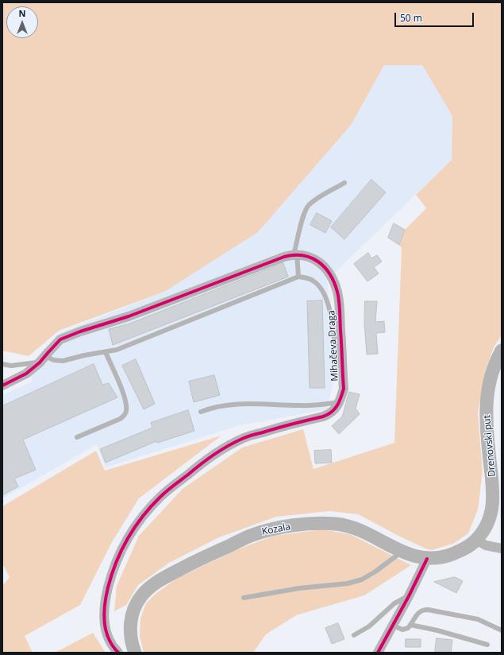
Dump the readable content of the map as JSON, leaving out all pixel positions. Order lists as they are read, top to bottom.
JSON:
{
  "streets": {
    "main road": ["Drenovski put", "Kozala"],
    "street": ["Mihačeva Draga"]
  },
  "crossings": [
    ["Drenovski put", "Kozala"]
  ],
  "scale_bar": "50 m",
  "north": "top"
}
